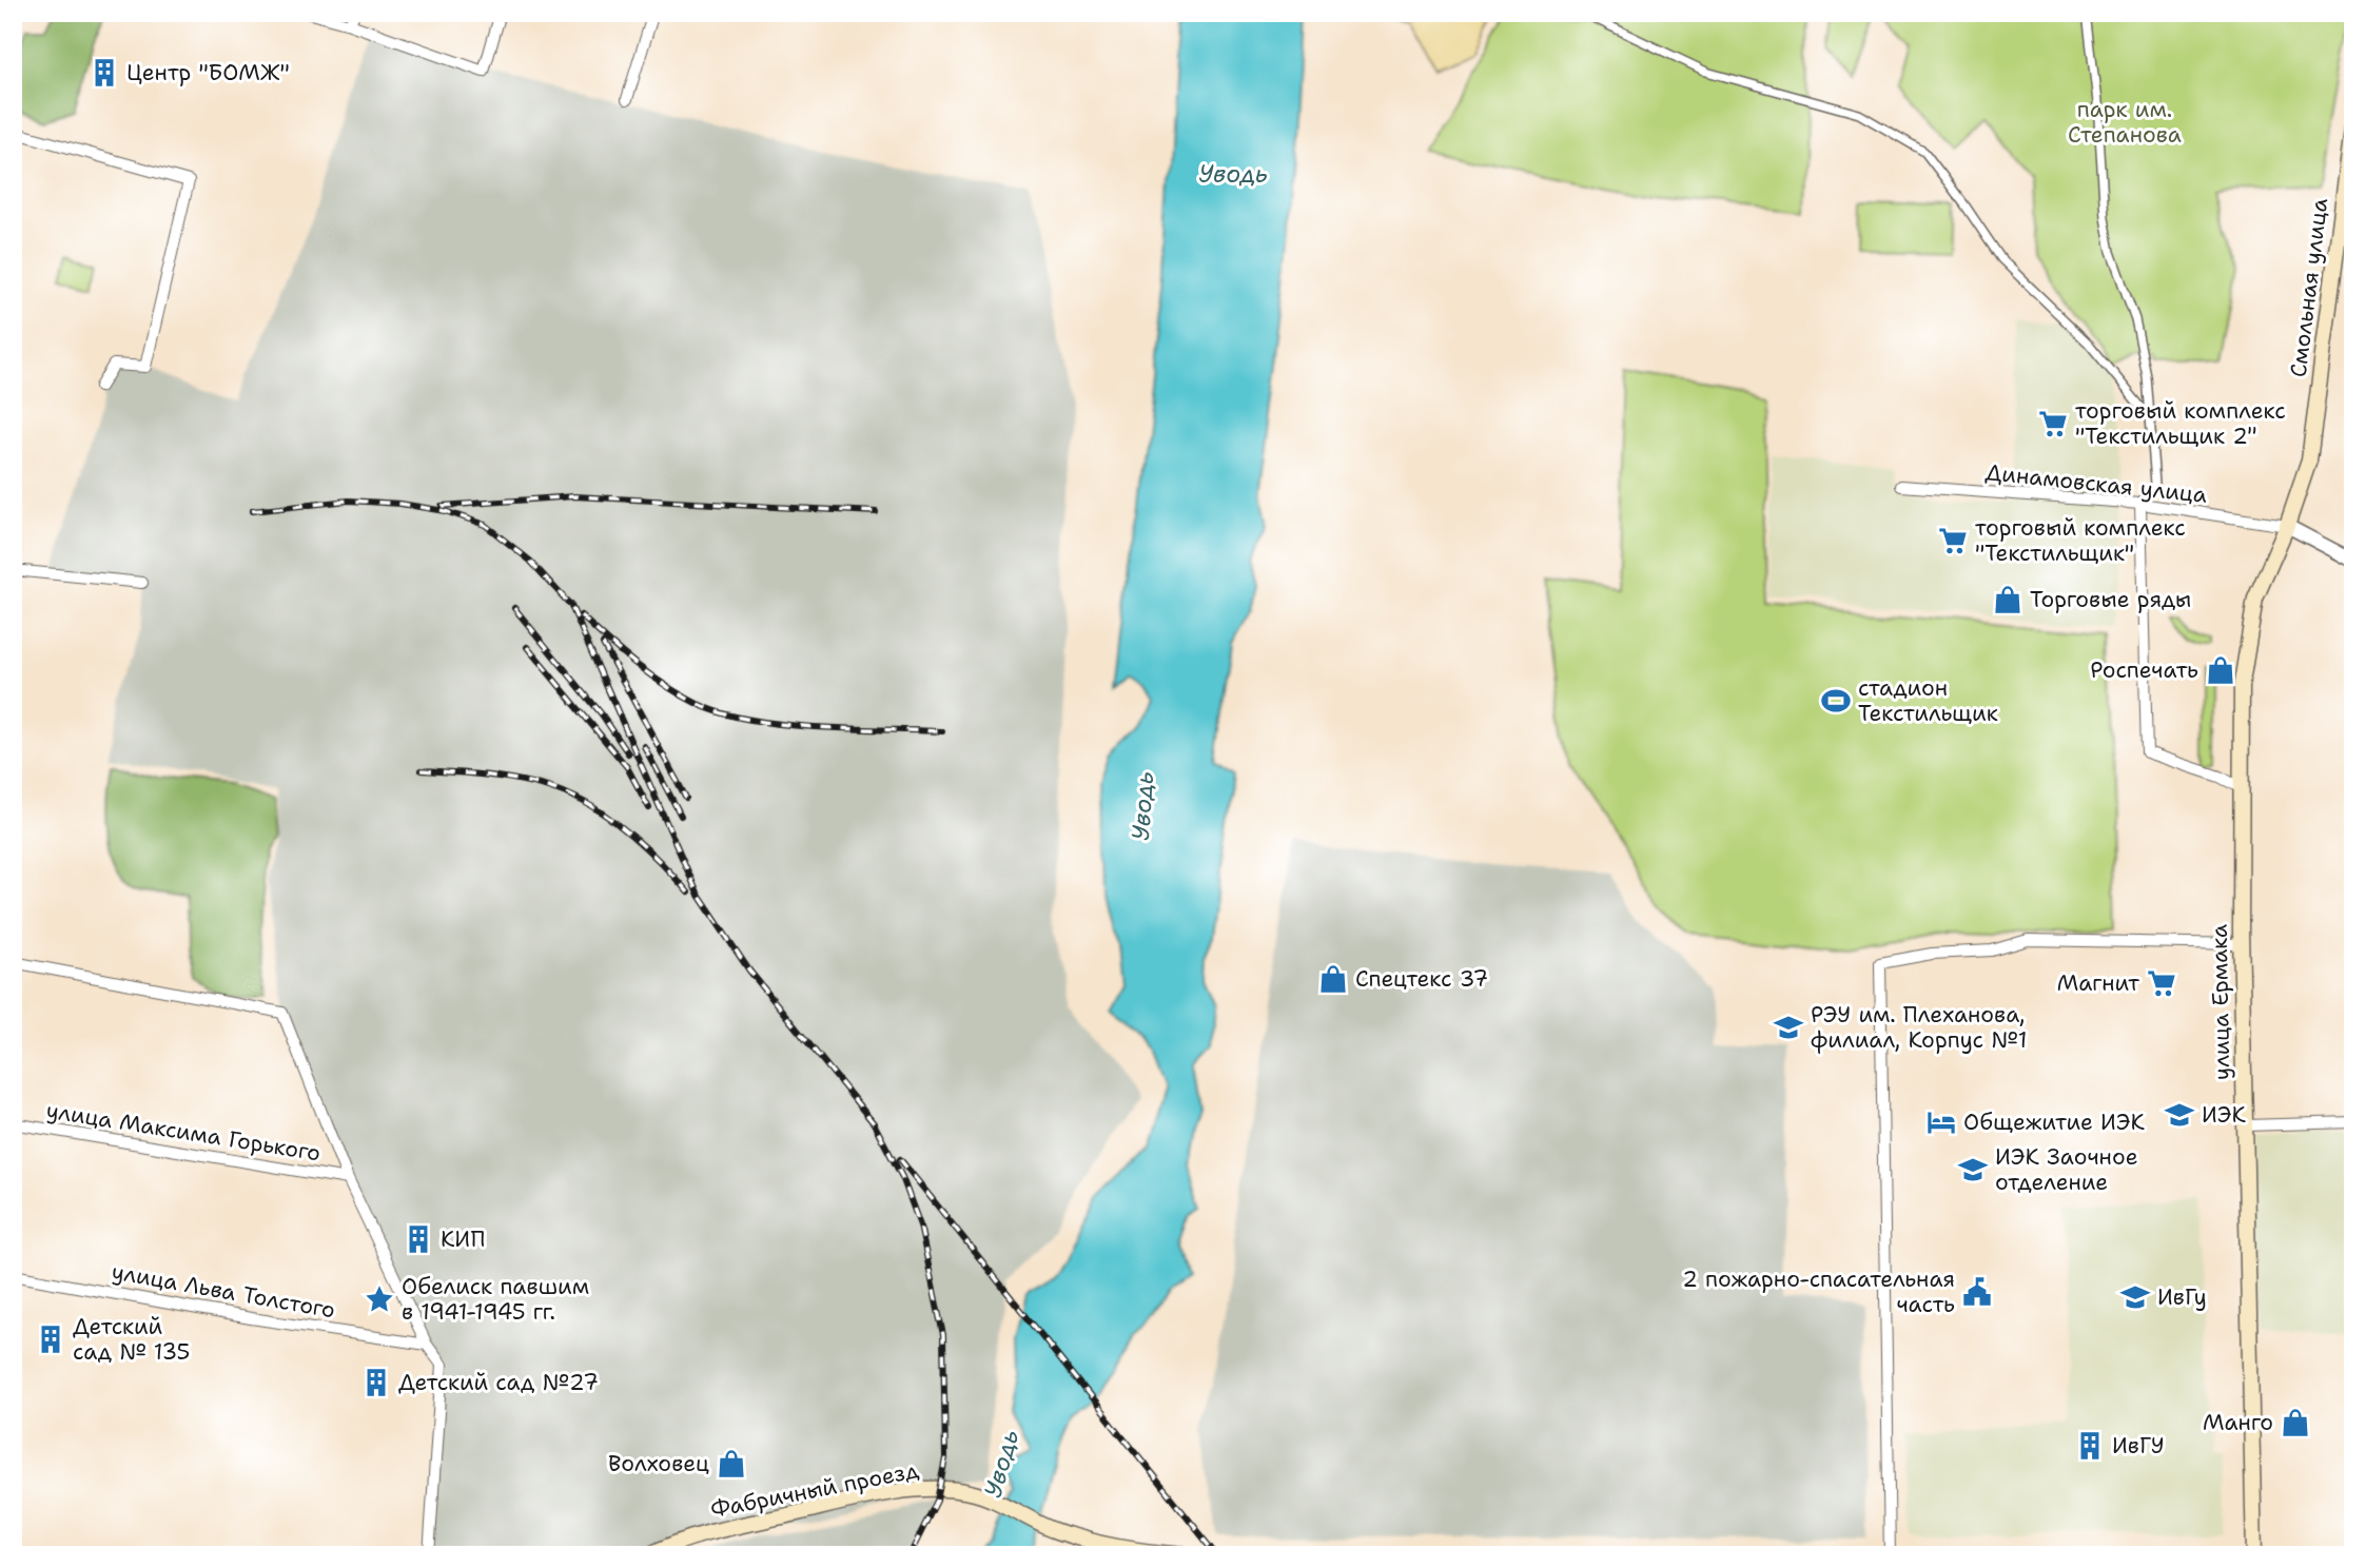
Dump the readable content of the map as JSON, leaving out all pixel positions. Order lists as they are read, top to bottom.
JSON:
{
  "streets": {
    "main road": ["Смольная улица", "улица Ермака", "Фабричный проезд"],
    "street": ["Динамовская улица", "улица Максима Горького", "улица Льва Толстого"]
  },
  "crossings": [
    ["Смольная улица", "улица Ермака"],
    ["Динамовская улица", "улица Ермака"]
  ],
  "water": ["Уводь"],
  "parks": ["парк им. Степанова"],
  "places": {
    "building": [
      "Центр \"БОМЖ\"",
      "КИП",
      "Детский сад № 135",
      "Детский сад №27",
      "ИвГУ"
    ],
    "supermarket": ["торговый комплекс \"Текстильщик 2\"", "торговый комплекс \"Текстильщик\"", "Магнит"],
    "shop": [
      "Торговые ряды",
      "Роспечать",
      "Спецтекс 37",
      "Манго",
      "Волховец"
    ],
    "sports": ["стадион Текстильщик"],
    "school or university": [
      "РЭУ им. Плеханова, филиал, Корпус №1",
      "ИЭК",
      "ИЭК Заочное отделение",
      "ИвГу"
    ],
    "hotel": ["Общежитие ИЭК"],
    "public building": ["2 пожарно-спасательная часть"],
    "place": ["Обелиск павшим в 1941-1945 гг."]
  }
}
